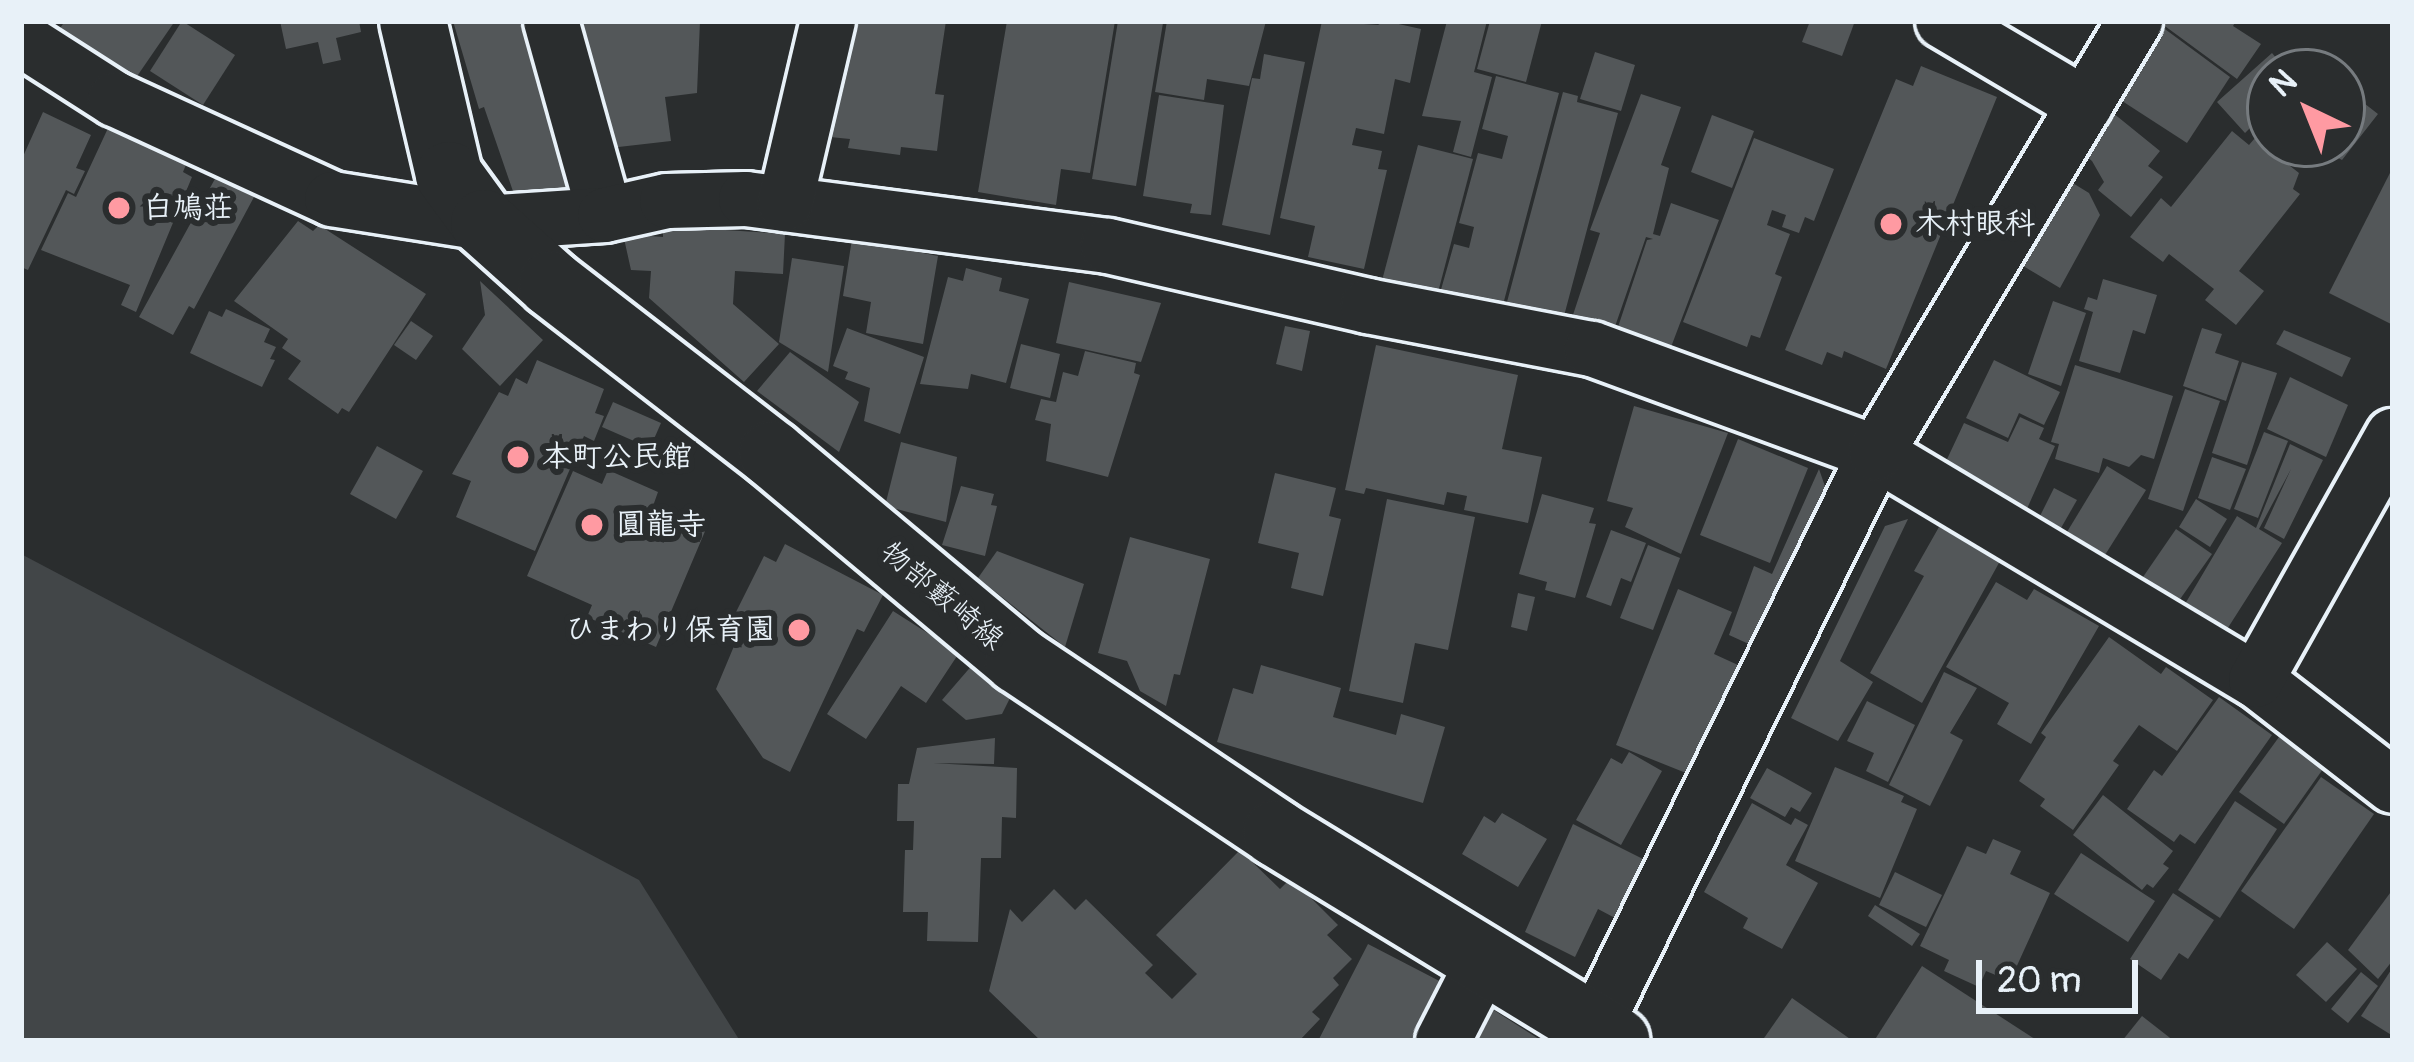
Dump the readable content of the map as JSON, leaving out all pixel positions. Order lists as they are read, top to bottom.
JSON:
{
  "streets": {
    "main road": ["物部藪崎線"]
  },
  "places": [
    "白鳩荘",
    "木村眼科",
    "本町公民館",
    "圓龍寺",
    "ひまわり保育園"
  ],
  "scale_bar": "20 m",
  "north": "top left"
}
